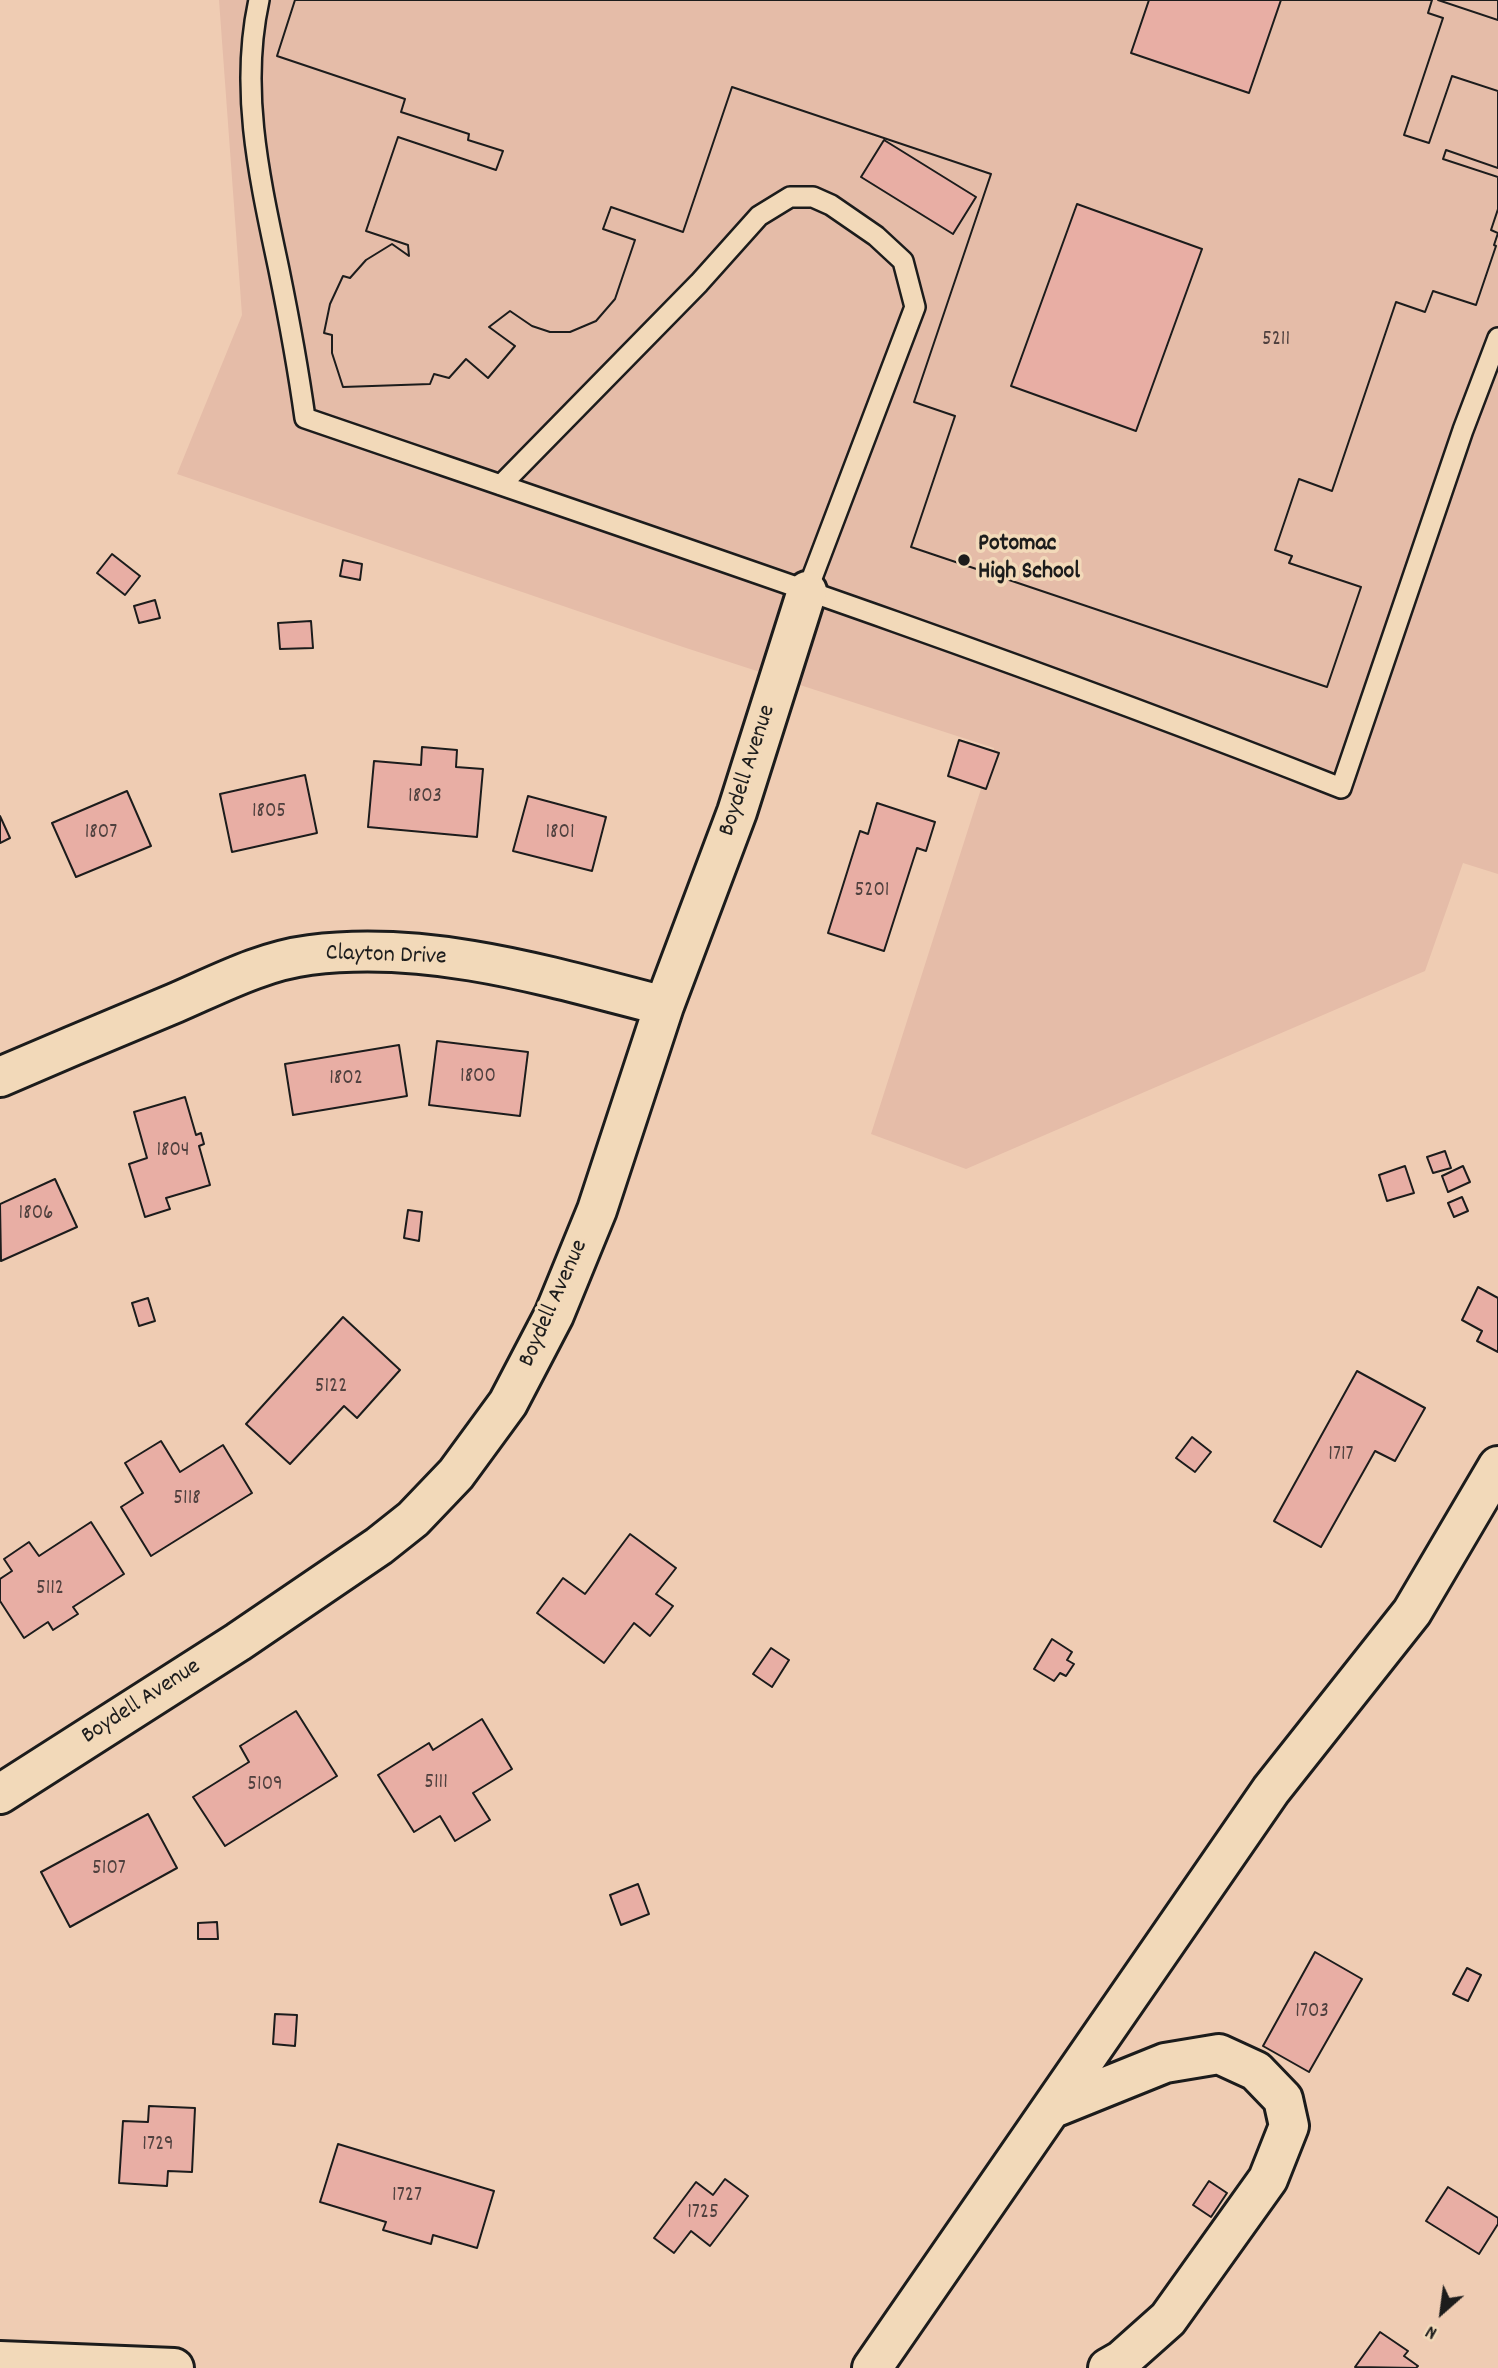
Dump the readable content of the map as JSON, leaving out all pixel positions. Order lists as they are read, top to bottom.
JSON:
{
  "streets": {
    "street": ["Boydell Avenue", "Clayton Drive"]
  },
  "crossings": [
    ["Boydell Avenue", "Clayton Drive"]
  ],
  "places": ["Potomac High School"],
  "house_numbers": [
    "5211",
    "1803",
    "1805",
    "1807",
    "1801",
    "5201",
    "1800",
    "1802",
    "1804",
    "1806",
    "5122",
    "1717",
    "5118",
    "5112",
    "5111",
    "5109",
    "5107",
    "1703",
    "1729",
    "1727",
    "1725"
  ],
  "north": "bottom left"
}
